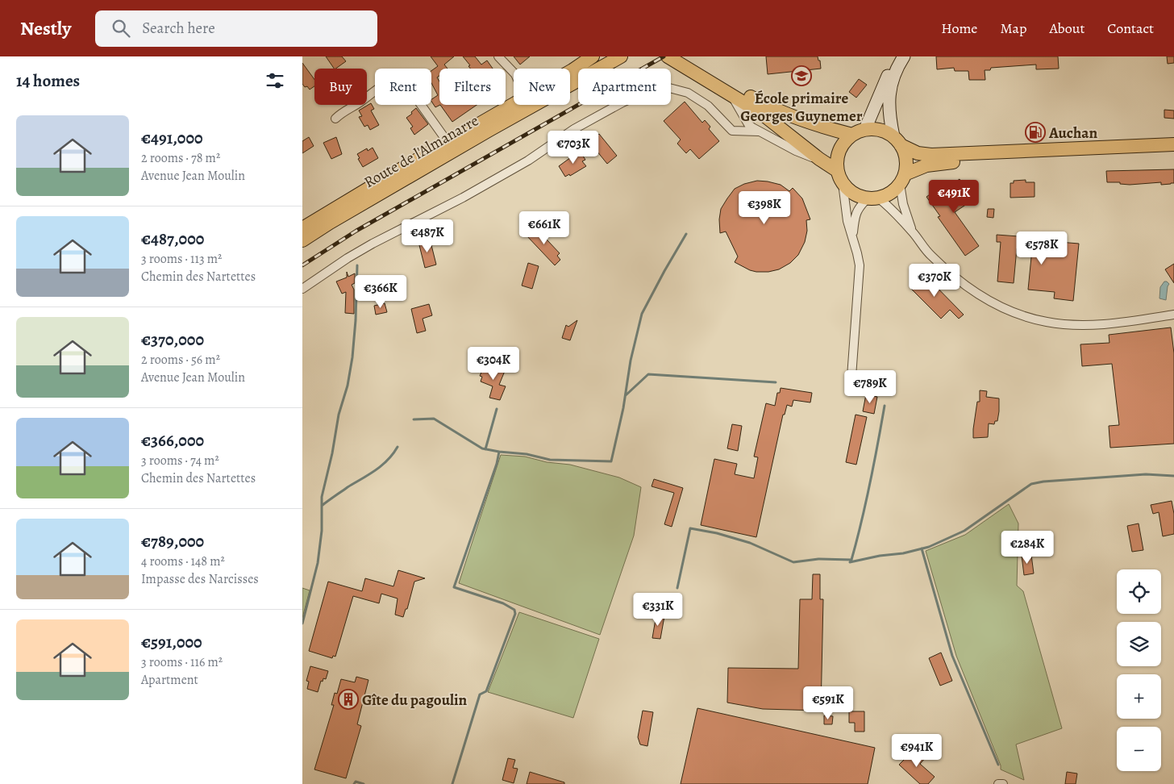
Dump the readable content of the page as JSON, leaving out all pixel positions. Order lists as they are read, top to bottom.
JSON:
{
  "streets": {
    "main road": ["Route de l'Almanarre"]
  },
  "places": {
    "school or university": ["École primaire Georges Guynemer"],
    "fuel station": ["Auchan"],
    "building": ["Gîte du pagoulin"]
  },
  "page": {
    "header": "Nestly",
    "search": "Search here",
    "nav": [
      "Home",
      "Map",
      "About",
      "Contact"
    ],
    "heading": "14 homes",
    "chip": [
      "Buy",
      "Rent",
      "Filters",
      "New",
      "Apartment"
    ],
    "list": [
      {
        "name": "€491,000",
        "note": "2 rooms · 78 m² · Avenue Jean Moulin"
      },
      {
        "name": "€487,000",
        "note": "3 rooms · 113 m² · Chemin des Nartettes"
      },
      {
        "name": "€370,000",
        "note": "2 rooms · 56 m² · Avenue Jean Moulin"
      },
      {
        "name": "€366,000",
        "note": "3 rooms · 74 m² · Chemin des Nartettes"
      },
      {
        "name": "€789,000",
        "note": "4 rooms · 148 m² · Impasse des Narcisses"
      },
      {
        "name": "€591,000",
        "note": "3 rooms · 116 m² · Apartment"
      }
    ],
    "price": [
      "€703K",
      "€491K",
      "€398K",
      "€661K",
      "€487K",
      "€578K",
      "€370K",
      "€366K",
      "€304K",
      "€789K",
      "€284K",
      "€331K",
      "€591K",
      "€941K"
    ],
    "map_buttons": ["+", "−"]
  }
}
